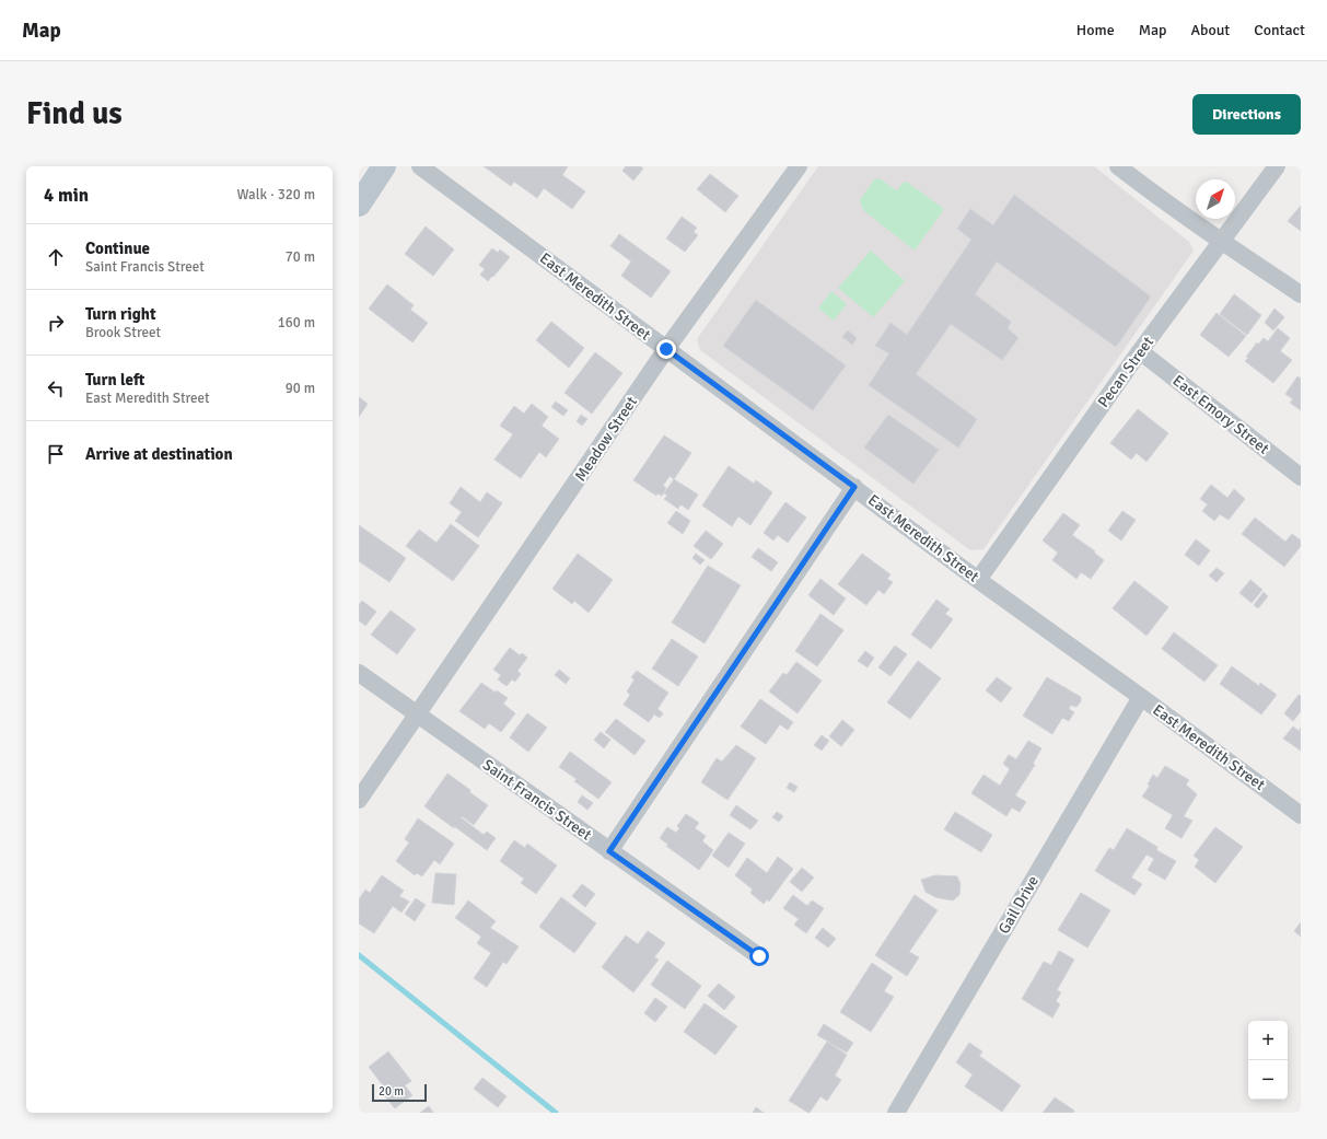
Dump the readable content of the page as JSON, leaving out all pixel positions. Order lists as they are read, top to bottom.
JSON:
{
  "streets": {
    "street": [
      "East Meredith Street",
      "Pecan Street",
      "East Emory Street",
      "Meadow Street",
      "Saint Francis Street",
      "Gail Drive"
    ]
  },
  "crossings": [
    ["East Meredith Street", "Pecan Street"],
    ["East Meredith Street", "Meadow Street"],
    ["East Meredith Street", "Gail Drive"],
    ["Pecan Street", "East Emory Street"],
    ["Meadow Street", "Saint Francis Street"]
  ],
  "scale_bar": "20 m",
  "north": "top right",
  "page": {
    "header": "Map",
    "nav": [
      "Home",
      "Map",
      "About",
      "Contact"
    ],
    "buttons": "Directions",
    "title": "Find us",
    "heading": ["4 min", "Walk · 320 m"],
    "list": [
      ["Continue", "Saint Francis Street", "70 m"],
      ["Turn right", "Brook Street", "160 m"],
      ["Turn left", "East Meredith Street", "90 m"],
      "Arrive at destination"
    ],
    "map_buttons": ["+", "−"],
    "scale": "20 m"
  }
}
